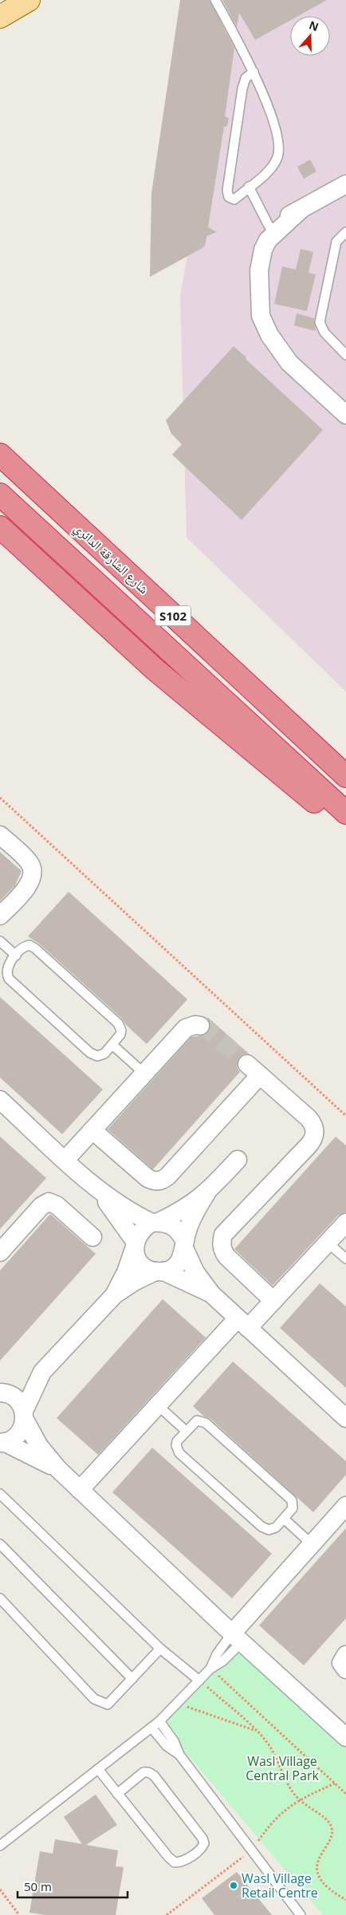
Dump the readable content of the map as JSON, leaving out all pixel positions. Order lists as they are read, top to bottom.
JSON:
{
  "streets": {
    "highway": ["شارع الشارقة الدائري", "S102"]
  },
  "parks": ["Wasl Village Central Park"],
  "places": ["Wasl Village Retail Centre"],
  "scale_bar": "50 m",
  "north": "top"
}
